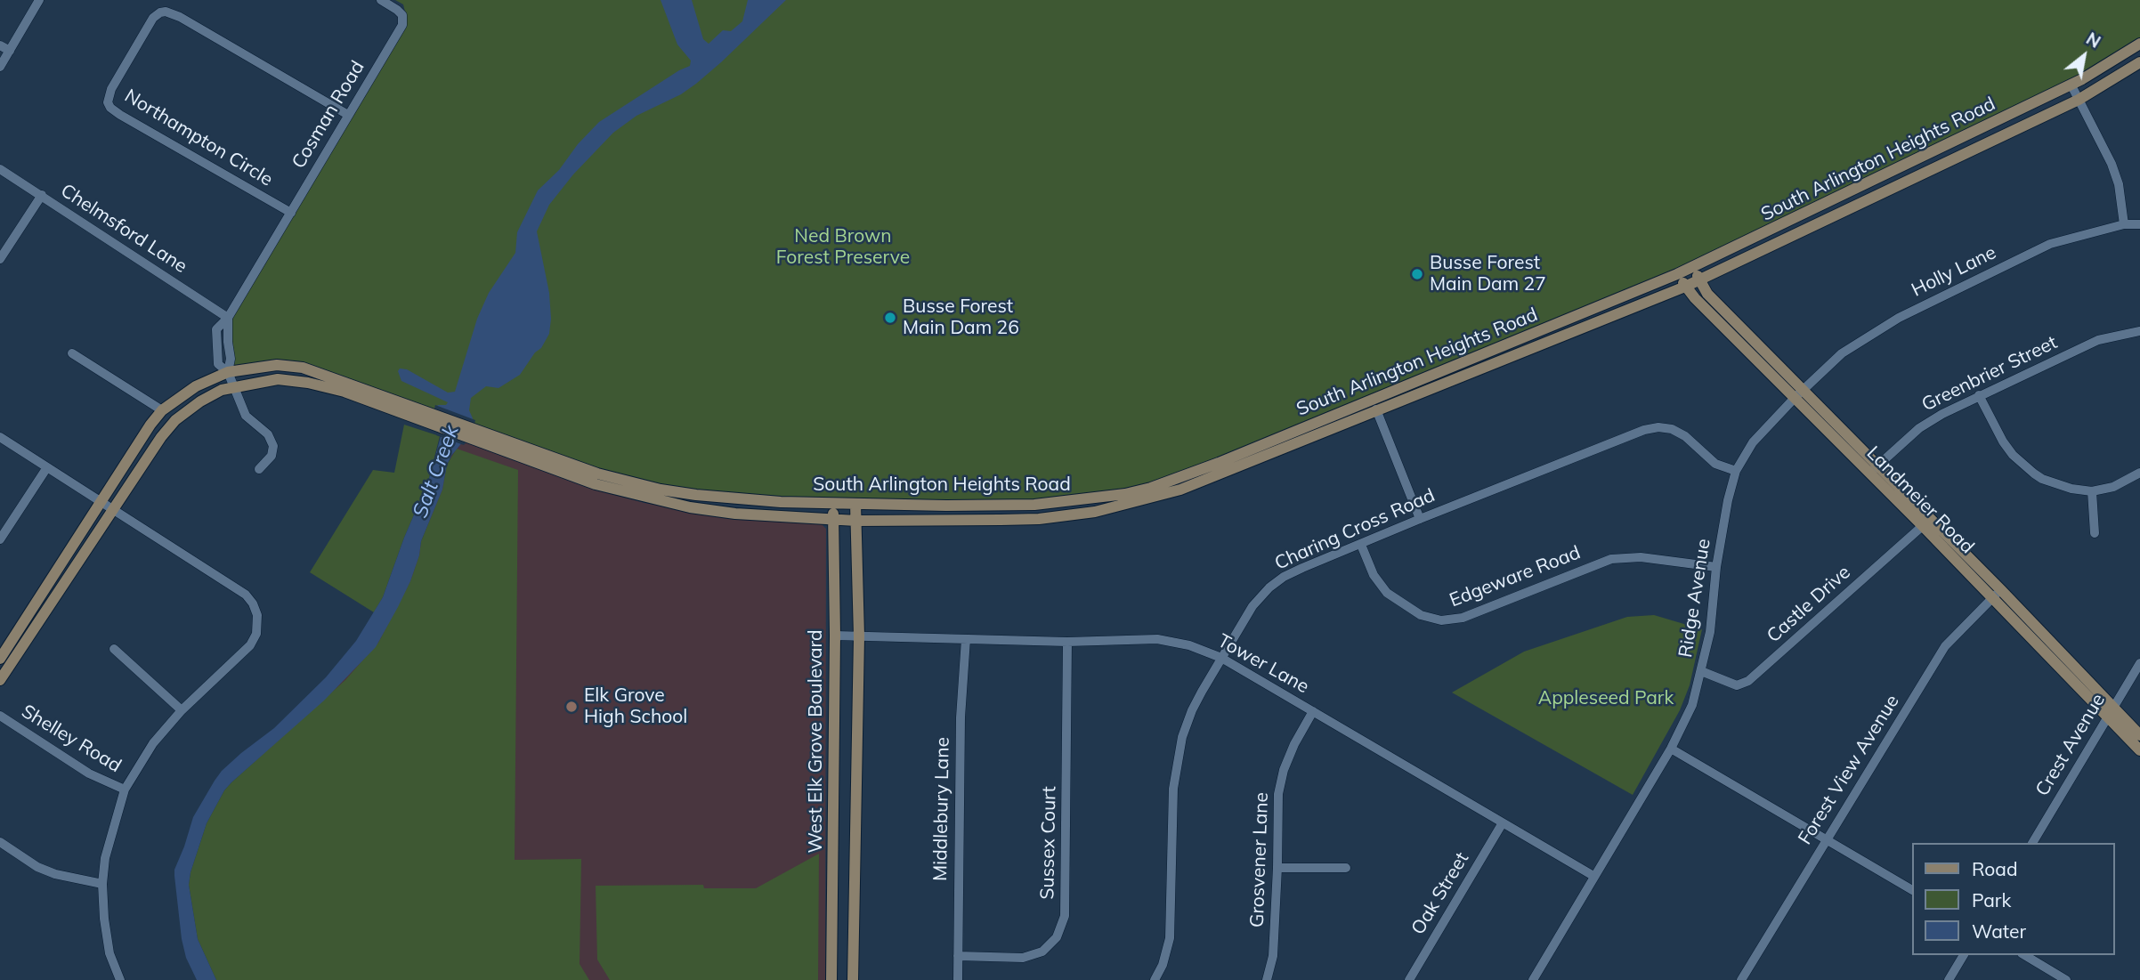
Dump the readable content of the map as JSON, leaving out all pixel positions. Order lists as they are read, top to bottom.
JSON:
{
  "streets": {
    "main road": ["South Arlington Heights Road", "Landmeier Road", "West Elk Grove Boulevard"],
    "street": [
      "Cosman Road",
      "Northampton Circle",
      "Chelmsford Lane",
      "Holly Lane",
      "Greenbrier Street",
      "Charing Cross Road",
      "Edgeware Road",
      "Ridge Avenue",
      "Castle Drive",
      "Tower Lane",
      "Shelley Road",
      "Crest Avenue",
      "Forest View Avenue",
      "Middlebury Lane",
      "Sussex Court",
      "Grosvener Lane",
      "Oak Street"
    ]
  },
  "crossings": [
    ["Cosman Road", "Northampton Circle"],
    ["Cosman Road", "South Arlington Heights Road"],
    ["Cosman Road", "Chelmsford Lane"],
    ["South Arlington Heights Road", "Landmeier Road"],
    ["South Arlington Heights Road", "West Elk Grove Boulevard"],
    ["Holly Lane", "Landmeier Road"],
    ["Holly Lane", "Ridge Avenue"],
    ["Greenbrier Street", "Landmeier Road"],
    ["Landmeier Road", "Ridge Avenue"],
    ["Landmeier Road", "Castle Drive"],
    ["Landmeier Road", "Crest Avenue"],
    ["Landmeier Road", "Forest View Avenue"],
    ["Charing Cross Road", "Edgeware Road"],
    ["Charing Cross Road", "Ridge Avenue"],
    ["Charing Cross Road", "Tower Lane"],
    ["Edgeware Road", "Ridge Avenue"],
    ["Ridge Avenue", "Castle Drive"],
    ["Ridge Avenue", "Tower Lane"],
    ["Tower Lane", "West Elk Grove Boulevard"],
    ["Tower Lane", "Middlebury Lane"],
    ["Tower Lane", "Sussex Court"],
    ["Tower Lane", "Grosvener Lane"],
    ["Tower Lane", "Oak Street"],
    ["Middlebury Lane", "Sussex Court"]
  ],
  "water": ["Salt Creek"],
  "parks": ["Ned Brown Forest Preserve", "Appleseed Park"],
  "places": ["Busse Forest Main Dam 27", "Busse Forest Main Dam 26", "Elk Grove High School"],
  "legend": ["Road", "Park", "Water"],
  "north": "top right"
}
